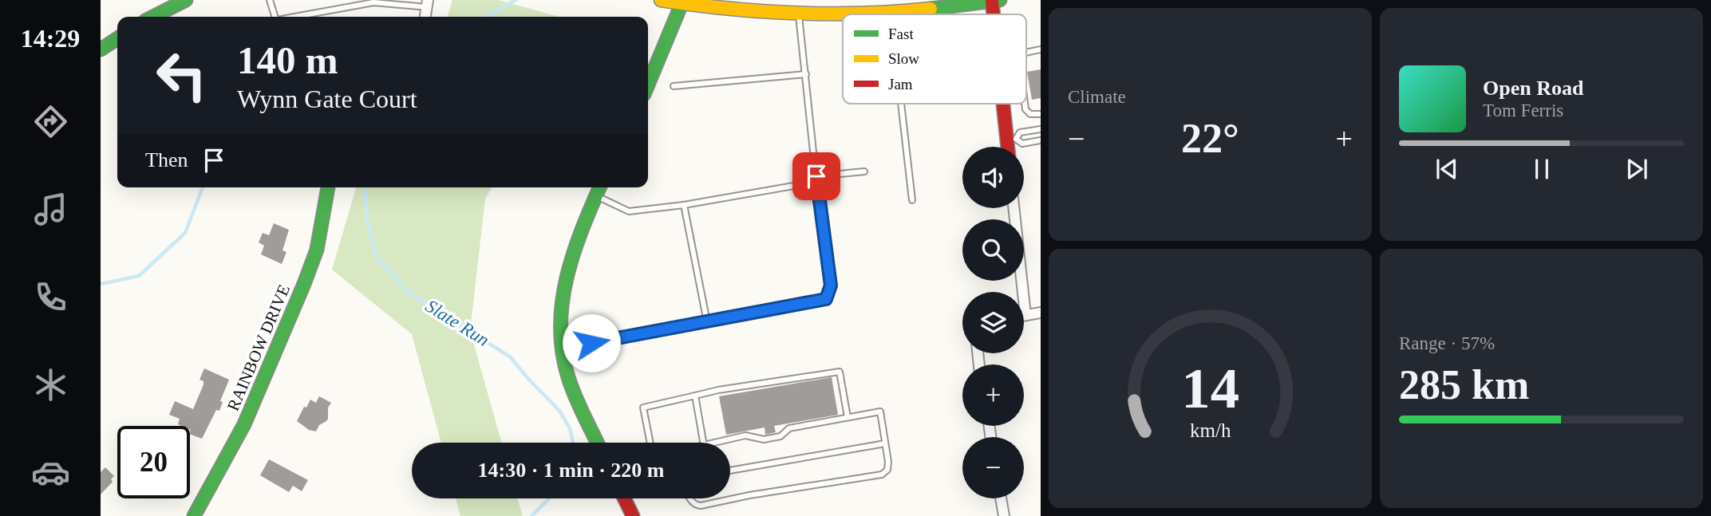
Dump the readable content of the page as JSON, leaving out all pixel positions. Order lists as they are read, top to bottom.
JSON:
{
  "streets": {
    "street": ["RAINBOW DRIVE"]
  },
  "water": ["Slate Run"],
  "legend": ["Fast", "Slow", "Jam"],
  "page": {
    "tabs": "14:29",
    "tile": [
      "Climate",
      ["Range · 57%", "285 km"]
    ],
    "turn": ["140 m", "Wynn Gate Court"],
    "song": ["Open Road", "Tom Ferris"],
    "heat": ["−", "22°", "+"],
    "then": "Then",
    "map_buttons": ["+", "−"],
    "limit": "20",
    "trip": "14:30 · 1 min · 220 m",
    "gauge": ["14", "km/h"]
  }
}
